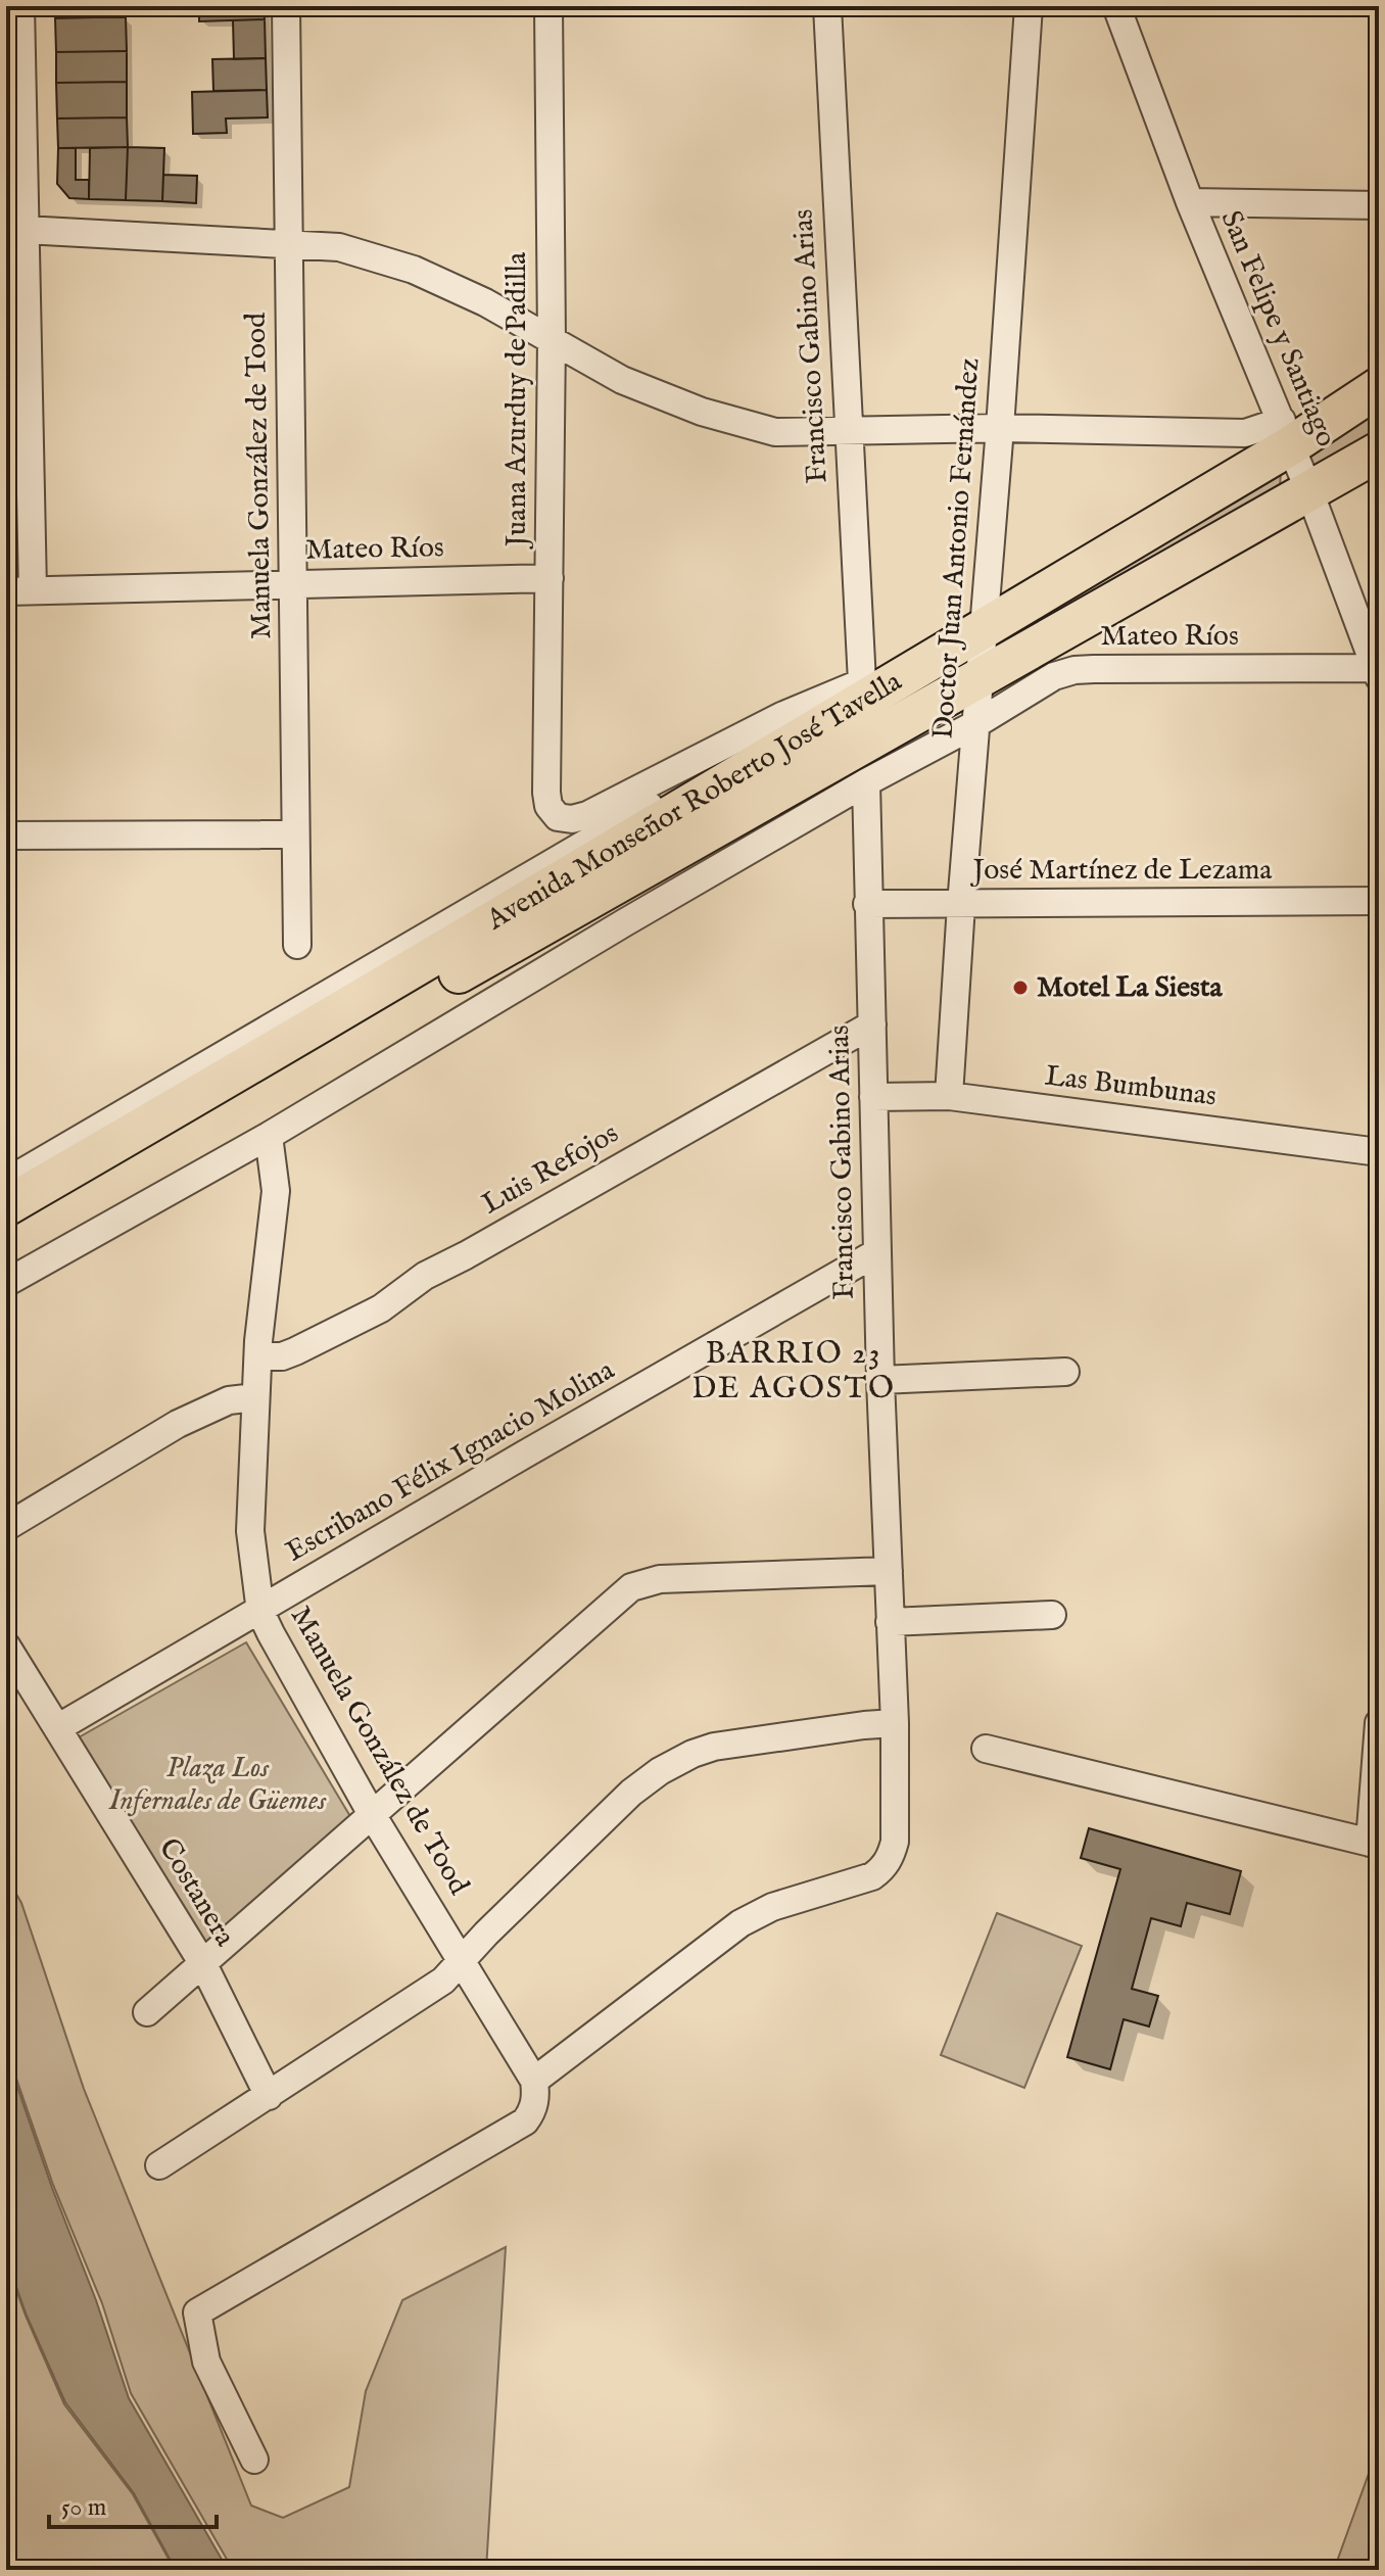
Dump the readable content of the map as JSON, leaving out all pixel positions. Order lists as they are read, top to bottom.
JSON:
{
  "streets": {
    "highway": ["Avenida Monseñor Roberto José Tavella"],
    "street": [
      "San Felipe y Santiago",
      "Francisco Gabino Arias",
      "Juana Azurduy de Padilla",
      "Manuela González de Tood",
      "Doctor Juan Antonio Fernández",
      "Mateo Ríos",
      "José Martínez de Lezama",
      "Las Bumbunas",
      "Luis Refojos",
      "Escribano Félix Ignacio Molina",
      "Costanera"
    ]
  },
  "crossings": [
    ["San Felipe y Santiago", "Mateo Ríos"],
    ["San Felipe y Santiago", "Avenida Monseñor Roberto José Tavella"],
    ["Francisco Gabino Arias", "Juana Azurduy de Padilla"],
    ["Francisco Gabino Arias", "Manuela González de Tood"],
    ["Francisco Gabino Arias", "Mateo Ríos"],
    ["Francisco Gabino Arias", "José Martínez de Lezama"],
    ["Francisco Gabino Arias", "Las Bumbunas"],
    ["Francisco Gabino Arias", "Luis Refojos"],
    ["Francisco Gabino Arias", "Escribano Félix Ignacio Molina"],
    ["Juana Azurduy de Padilla", "Mateo Ríos"],
    ["Manuela González de Tood", "Mateo Ríos"],
    ["Manuela González de Tood", "Luis Refojos"],
    ["Manuela González de Tood", "Escribano Félix Ignacio Molina"],
    ["Doctor Juan Antonio Fernández", "Mateo Ríos"],
    ["Doctor Juan Antonio Fernández", "Avenida Monseñor Roberto José Tavella"],
    ["Doctor Juan Antonio Fernández", "José Martínez de Lezama"],
    ["Doctor Juan Antonio Fernández", "Las Bumbunas"],
    ["Escribano Félix Ignacio Molina", "Costanera"]
  ],
  "districts": ["BARRIO 23 DE AGOSTO"],
  "parks": ["Plaza Los Infernales de Güemes"],
  "places": ["Motel La Siesta"],
  "scale_bar": "50 m"
}
